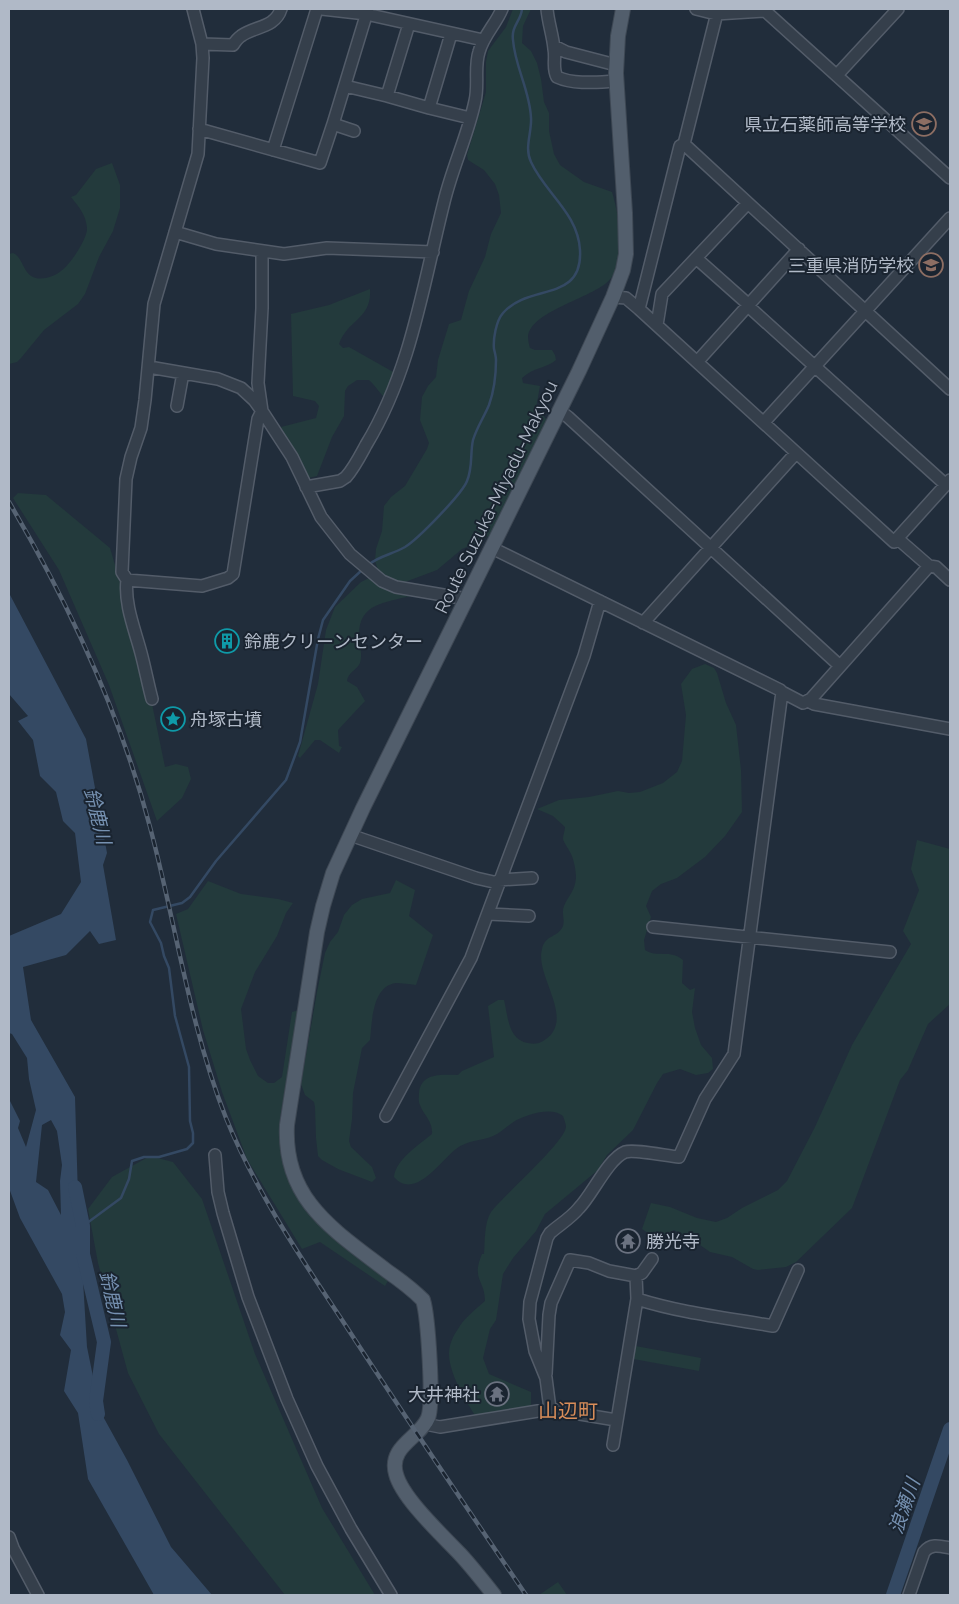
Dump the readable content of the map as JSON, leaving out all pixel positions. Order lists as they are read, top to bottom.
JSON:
{
  "streets": {
    "main road": ["Route Suzuka-Miyadu-Makyou"]
  },
  "districts": ["山辺町"],
  "water": ["鈴鹿川", "浪瀬川"],
  "places": {
    "school or university": ["県立石薬師高等学校", "三重県消防学校"],
    "building": ["鈴鹿クリーンセンター"],
    "place": ["舟塚古墳"],
    "temple": ["勝光寺", "大井神社"]
  }
}
